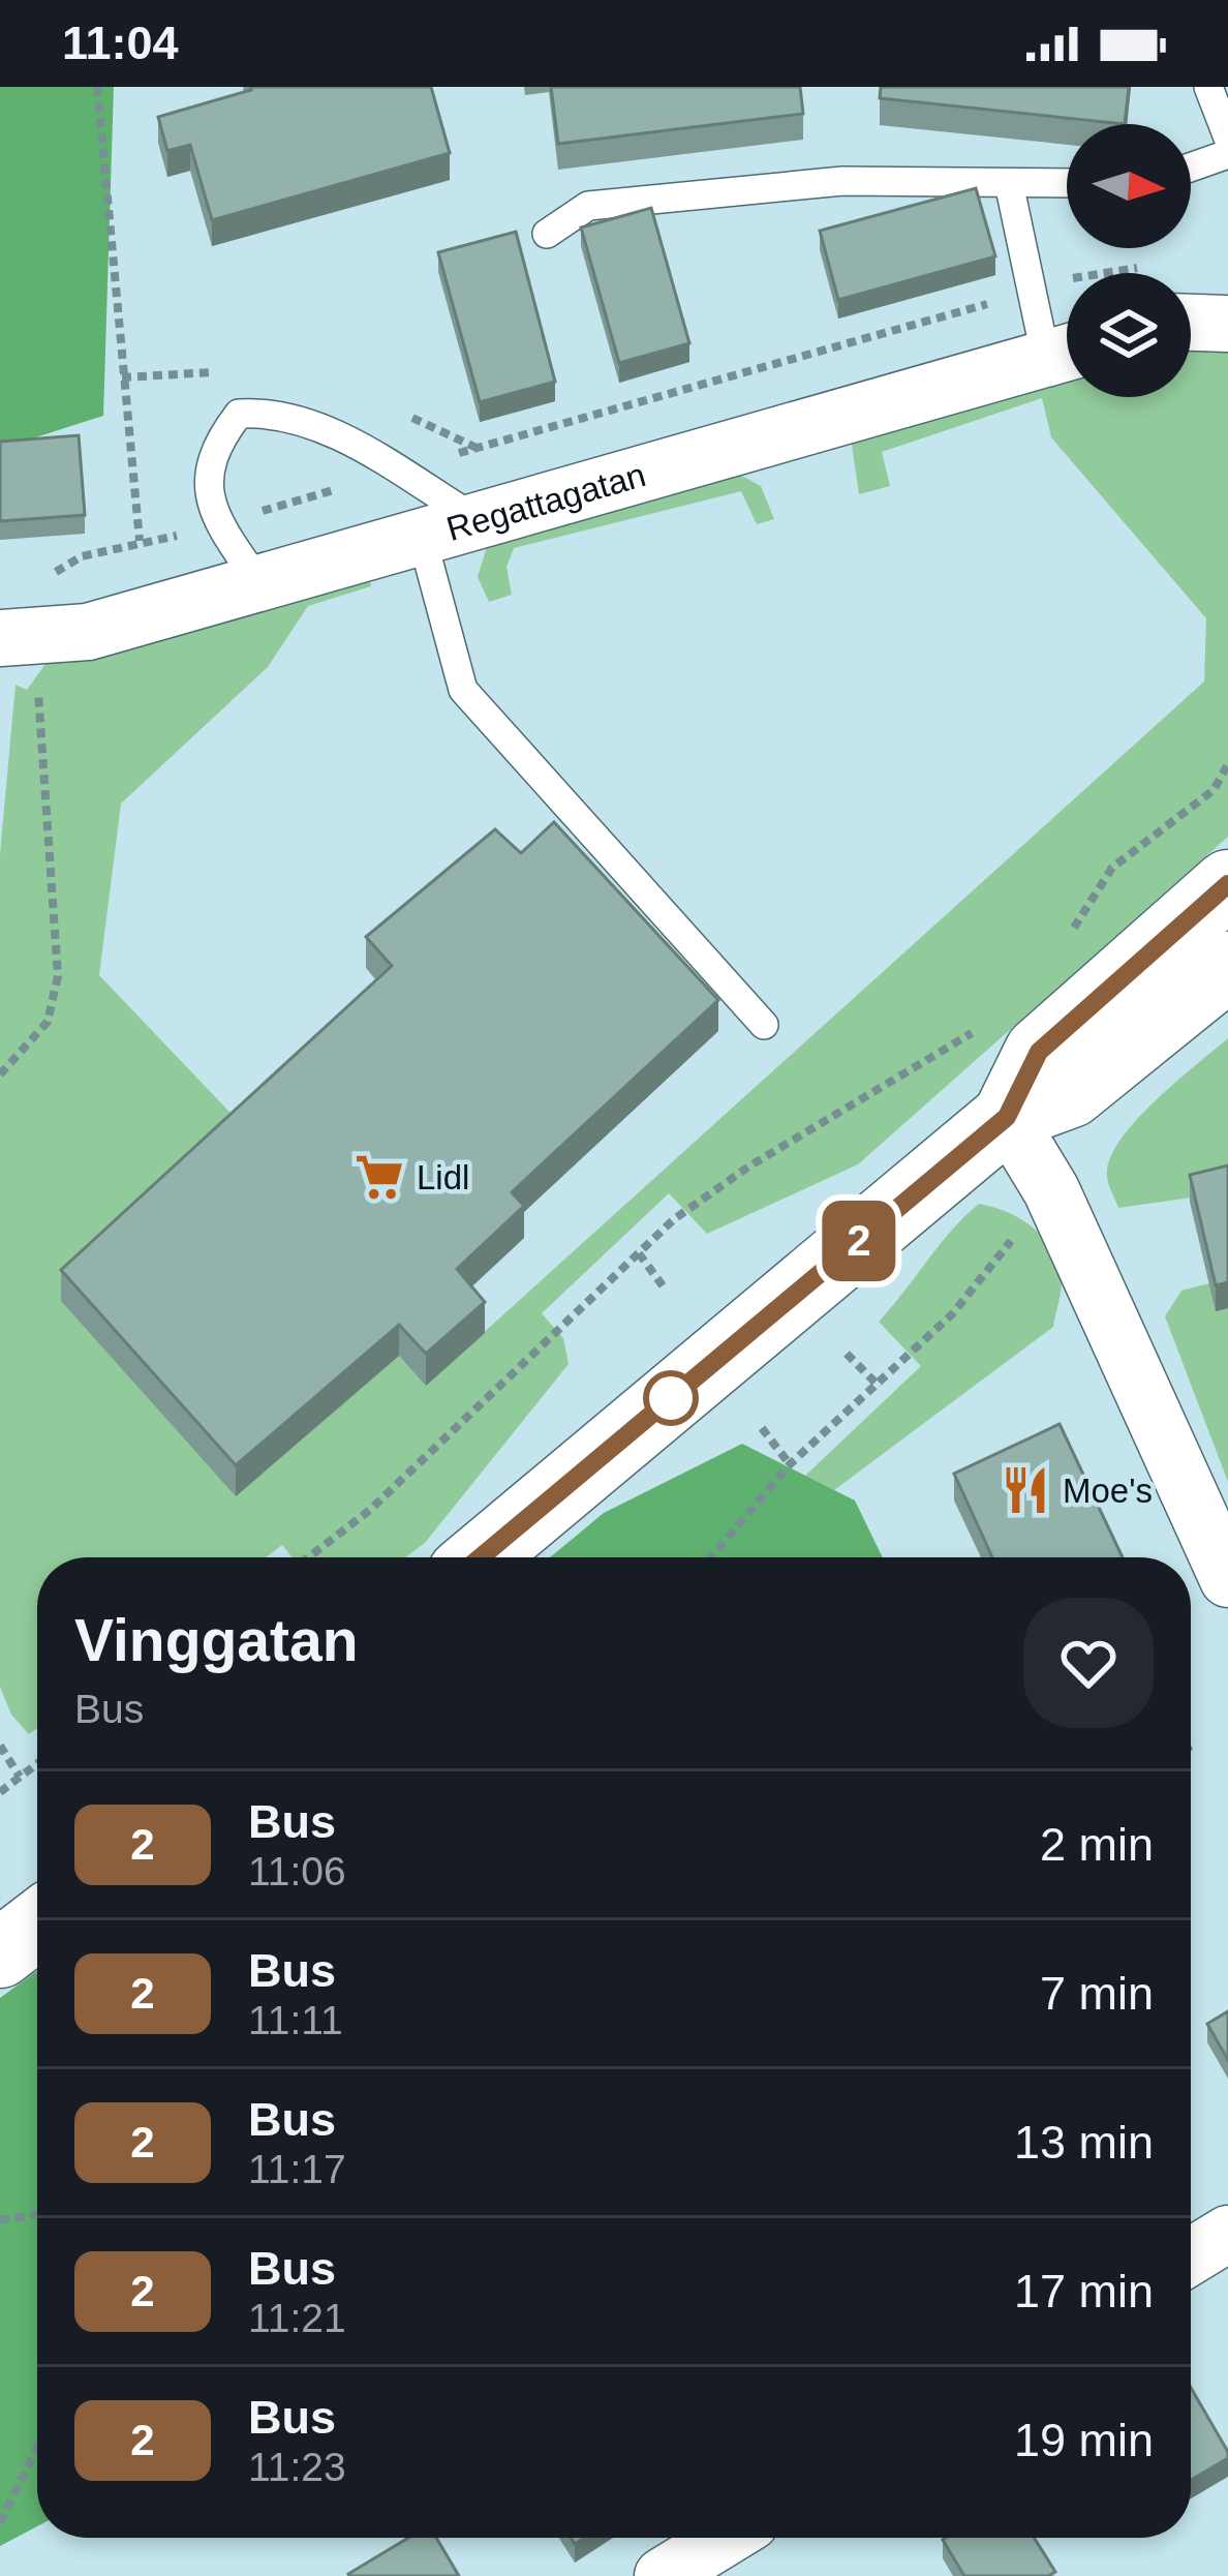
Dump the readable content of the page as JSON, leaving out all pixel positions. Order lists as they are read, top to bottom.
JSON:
{
  "streets": {
    "street": ["Regattagatan"]
  },
  "places": {
    "supermarket": ["Lidl"],
    "restaurant": ["Moe's"]
  },
  "lines": ["bus line 2"],
  "north": "right",
  "page": {
    "status": "11:04",
    "on_map": "2",
    "heading": ["Vinggatan", "Bus"],
    "list": [
      {
        "mark": "2",
        "name": "Bus",
        "note": "11:06",
        "value": "2 min"
      },
      {
        "mark": "2",
        "name": "Bus",
        "note": "11:11",
        "value": "7 min"
      },
      {
        "mark": "2",
        "name": "Bus",
        "note": "11:17",
        "value": "13 min"
      },
      {
        "mark": "2",
        "name": "Bus",
        "note": "11:21",
        "value": "17 min"
      },
      {
        "mark": "2",
        "name": "Bus",
        "note": "11:23",
        "value": "19 min"
      }
    ]
  }
}
